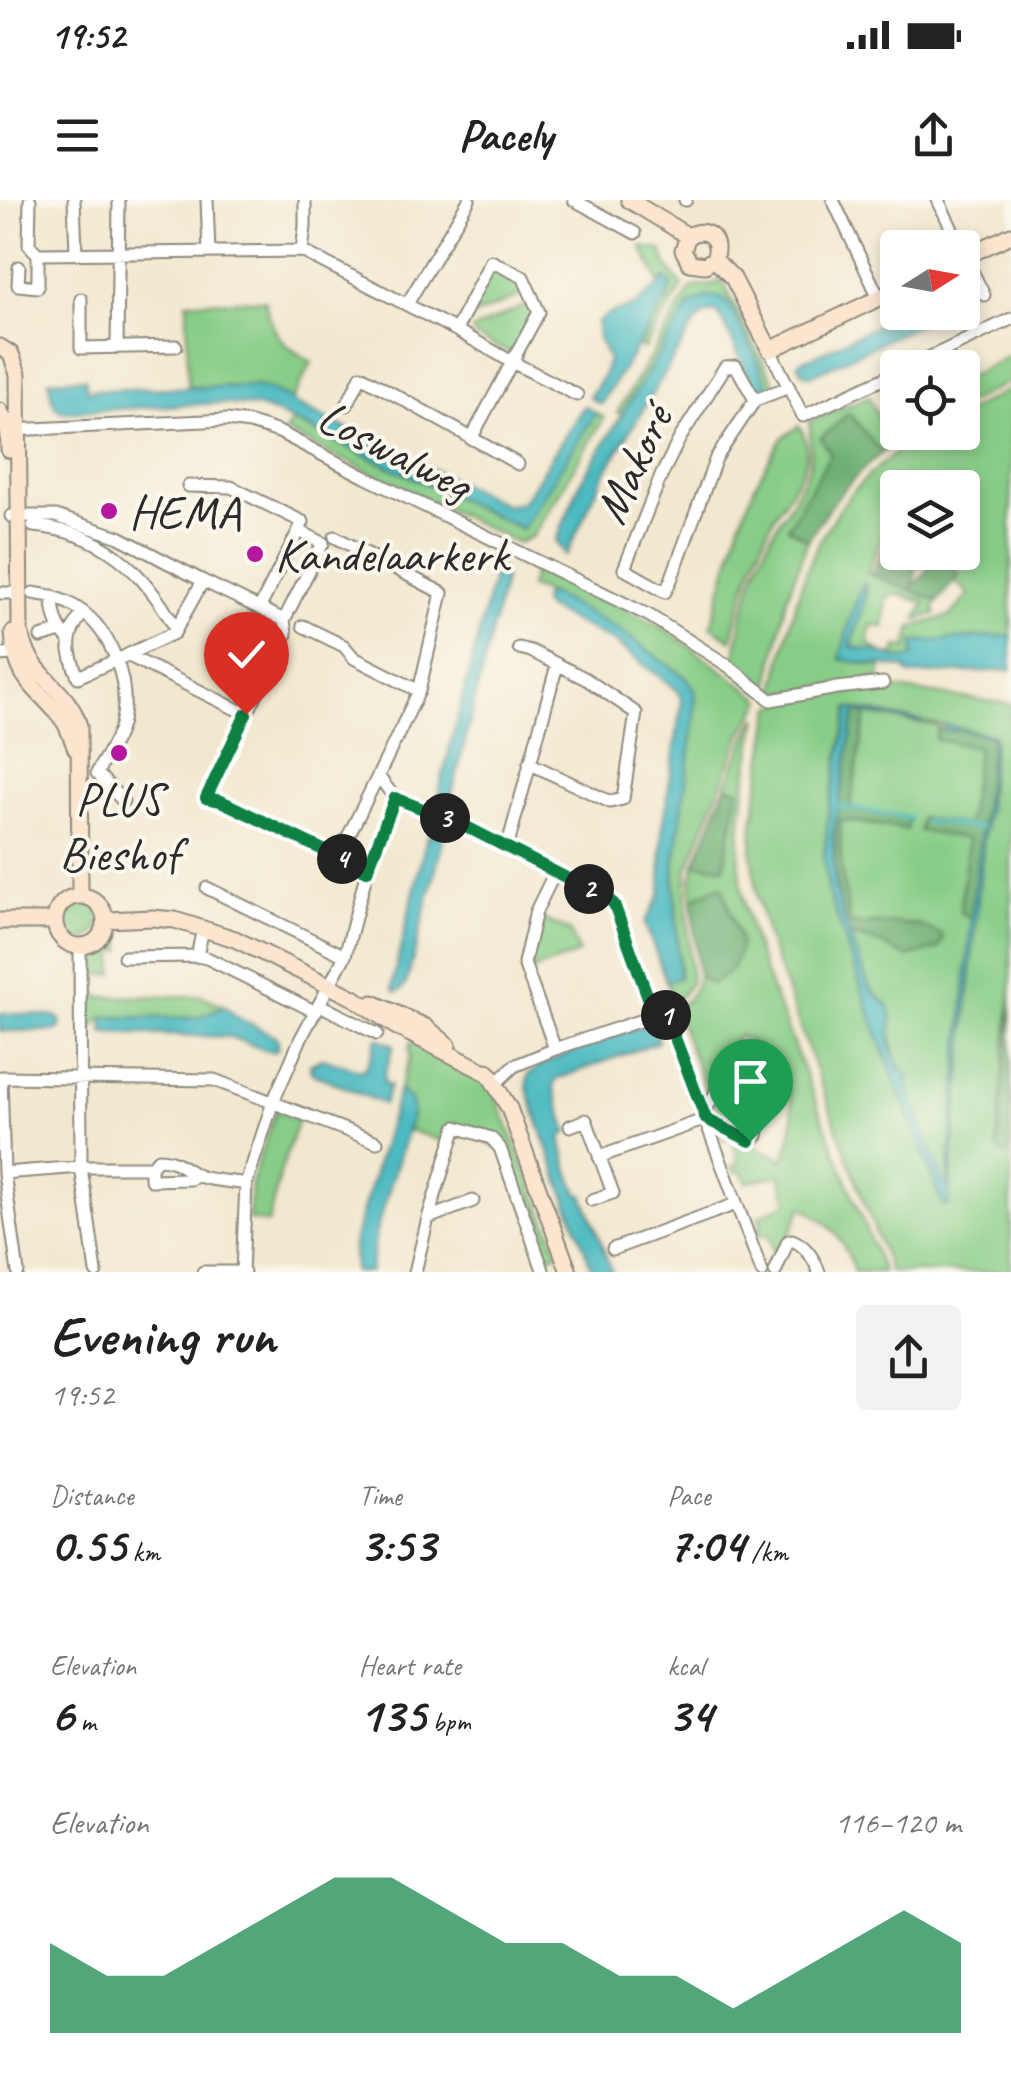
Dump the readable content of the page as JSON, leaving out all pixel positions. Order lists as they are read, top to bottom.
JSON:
{
  "streets": {
    "street": ["Loswalweg", "Makoré"]
  },
  "places": ["HEMA", "Kandelaarkerk", "PLUS Bieshof"],
  "north": "right",
  "page": {
    "status": "19:52",
    "header": "Pacely",
    "pins": [
      "3",
      "4",
      "2",
      "1"
    ],
    "heading": ["Evening run", "19:52"],
    "stats": [
      ["Distance", "0.55 km"],
      ["Time", "3:53"],
      ["Pace", "7:04 /km"],
      ["Elevation", "6 m"],
      ["Heart rate", "135 bpm"],
      ["kcal", "34"]
    ],
    "chart": ["Elevation", "116–120 m"]
  }
}
